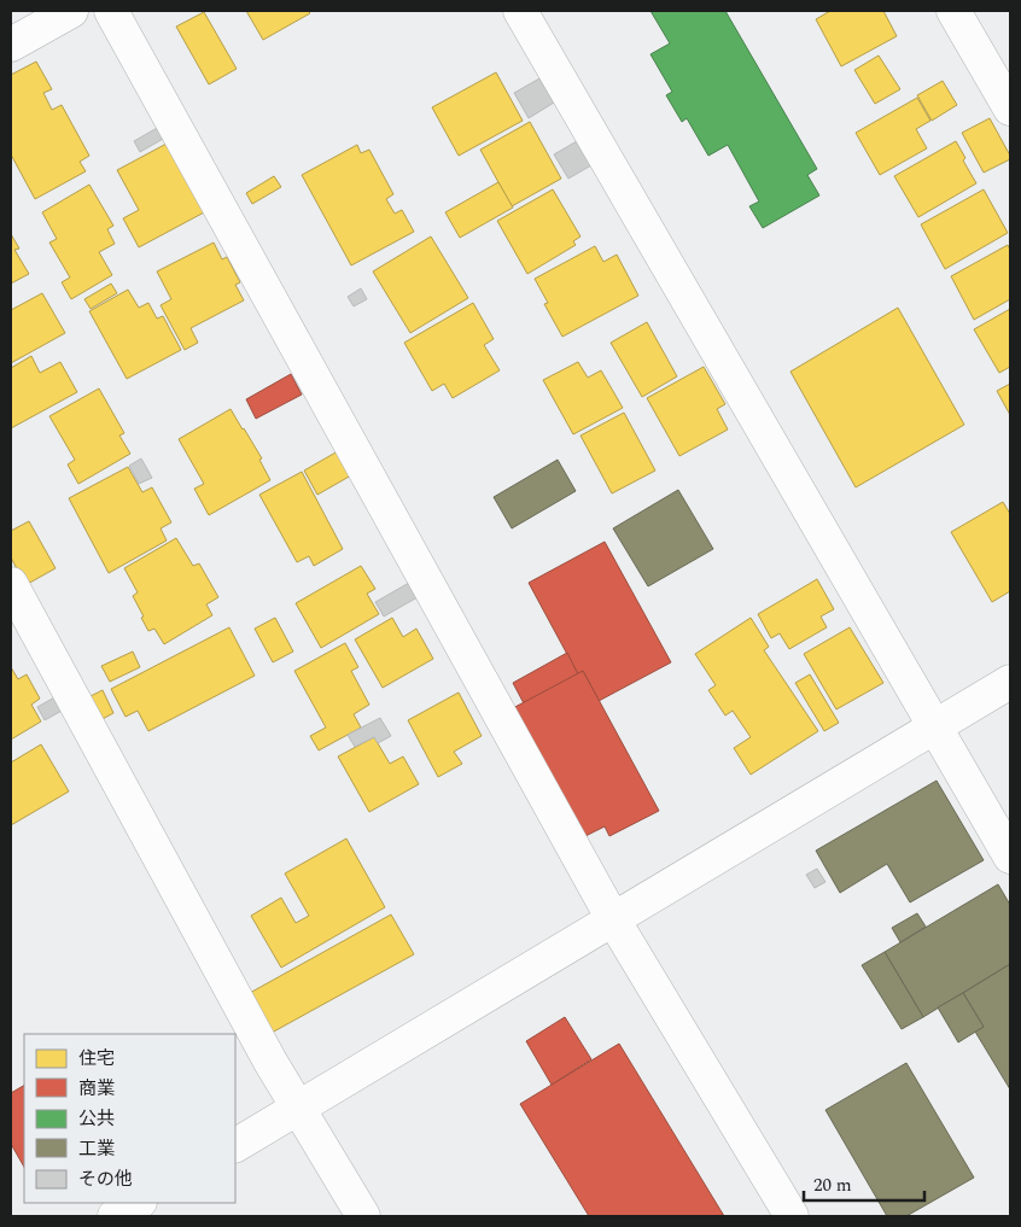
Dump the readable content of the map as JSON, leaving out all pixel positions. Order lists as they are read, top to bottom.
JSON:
{
  "legend": [
    "住宅",
    "商業",
    "公共",
    "工業",
    "その他"
  ],
  "scale_bar": "20 m"
}
